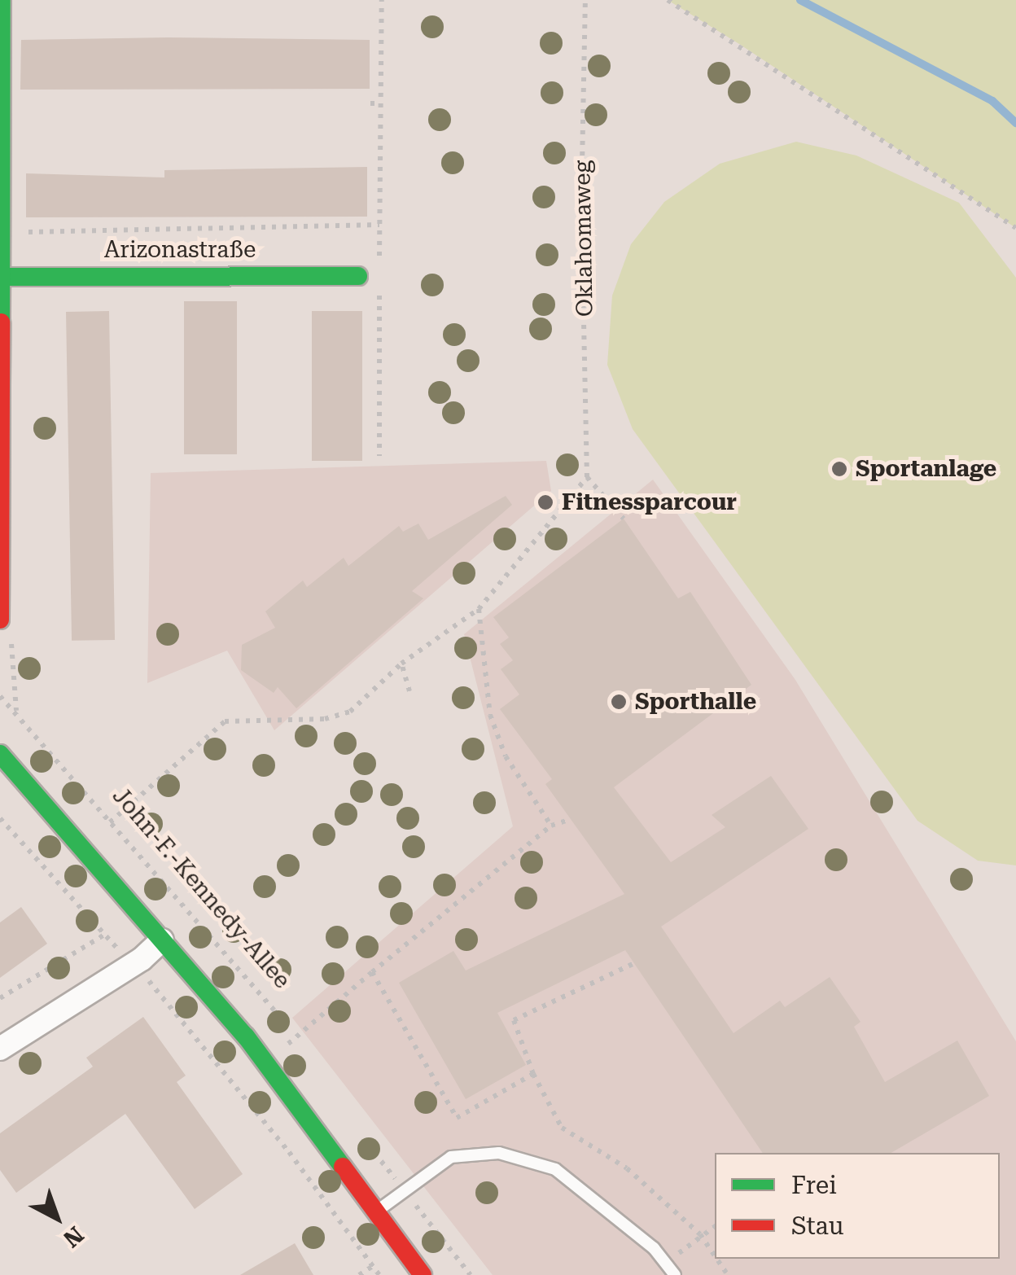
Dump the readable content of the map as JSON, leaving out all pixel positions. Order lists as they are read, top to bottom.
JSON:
{
  "streets": {
    "street": ["Arizonastraße"],
    "path": ["Oklahomaweg", "John-F.-Kennedy-Allee"]
  },
  "places": ["Sportanlage", "Fitnessparcour", "Sporthalle"],
  "legend": ["Frei", "Stau"],
  "north": "bottom right"
}
